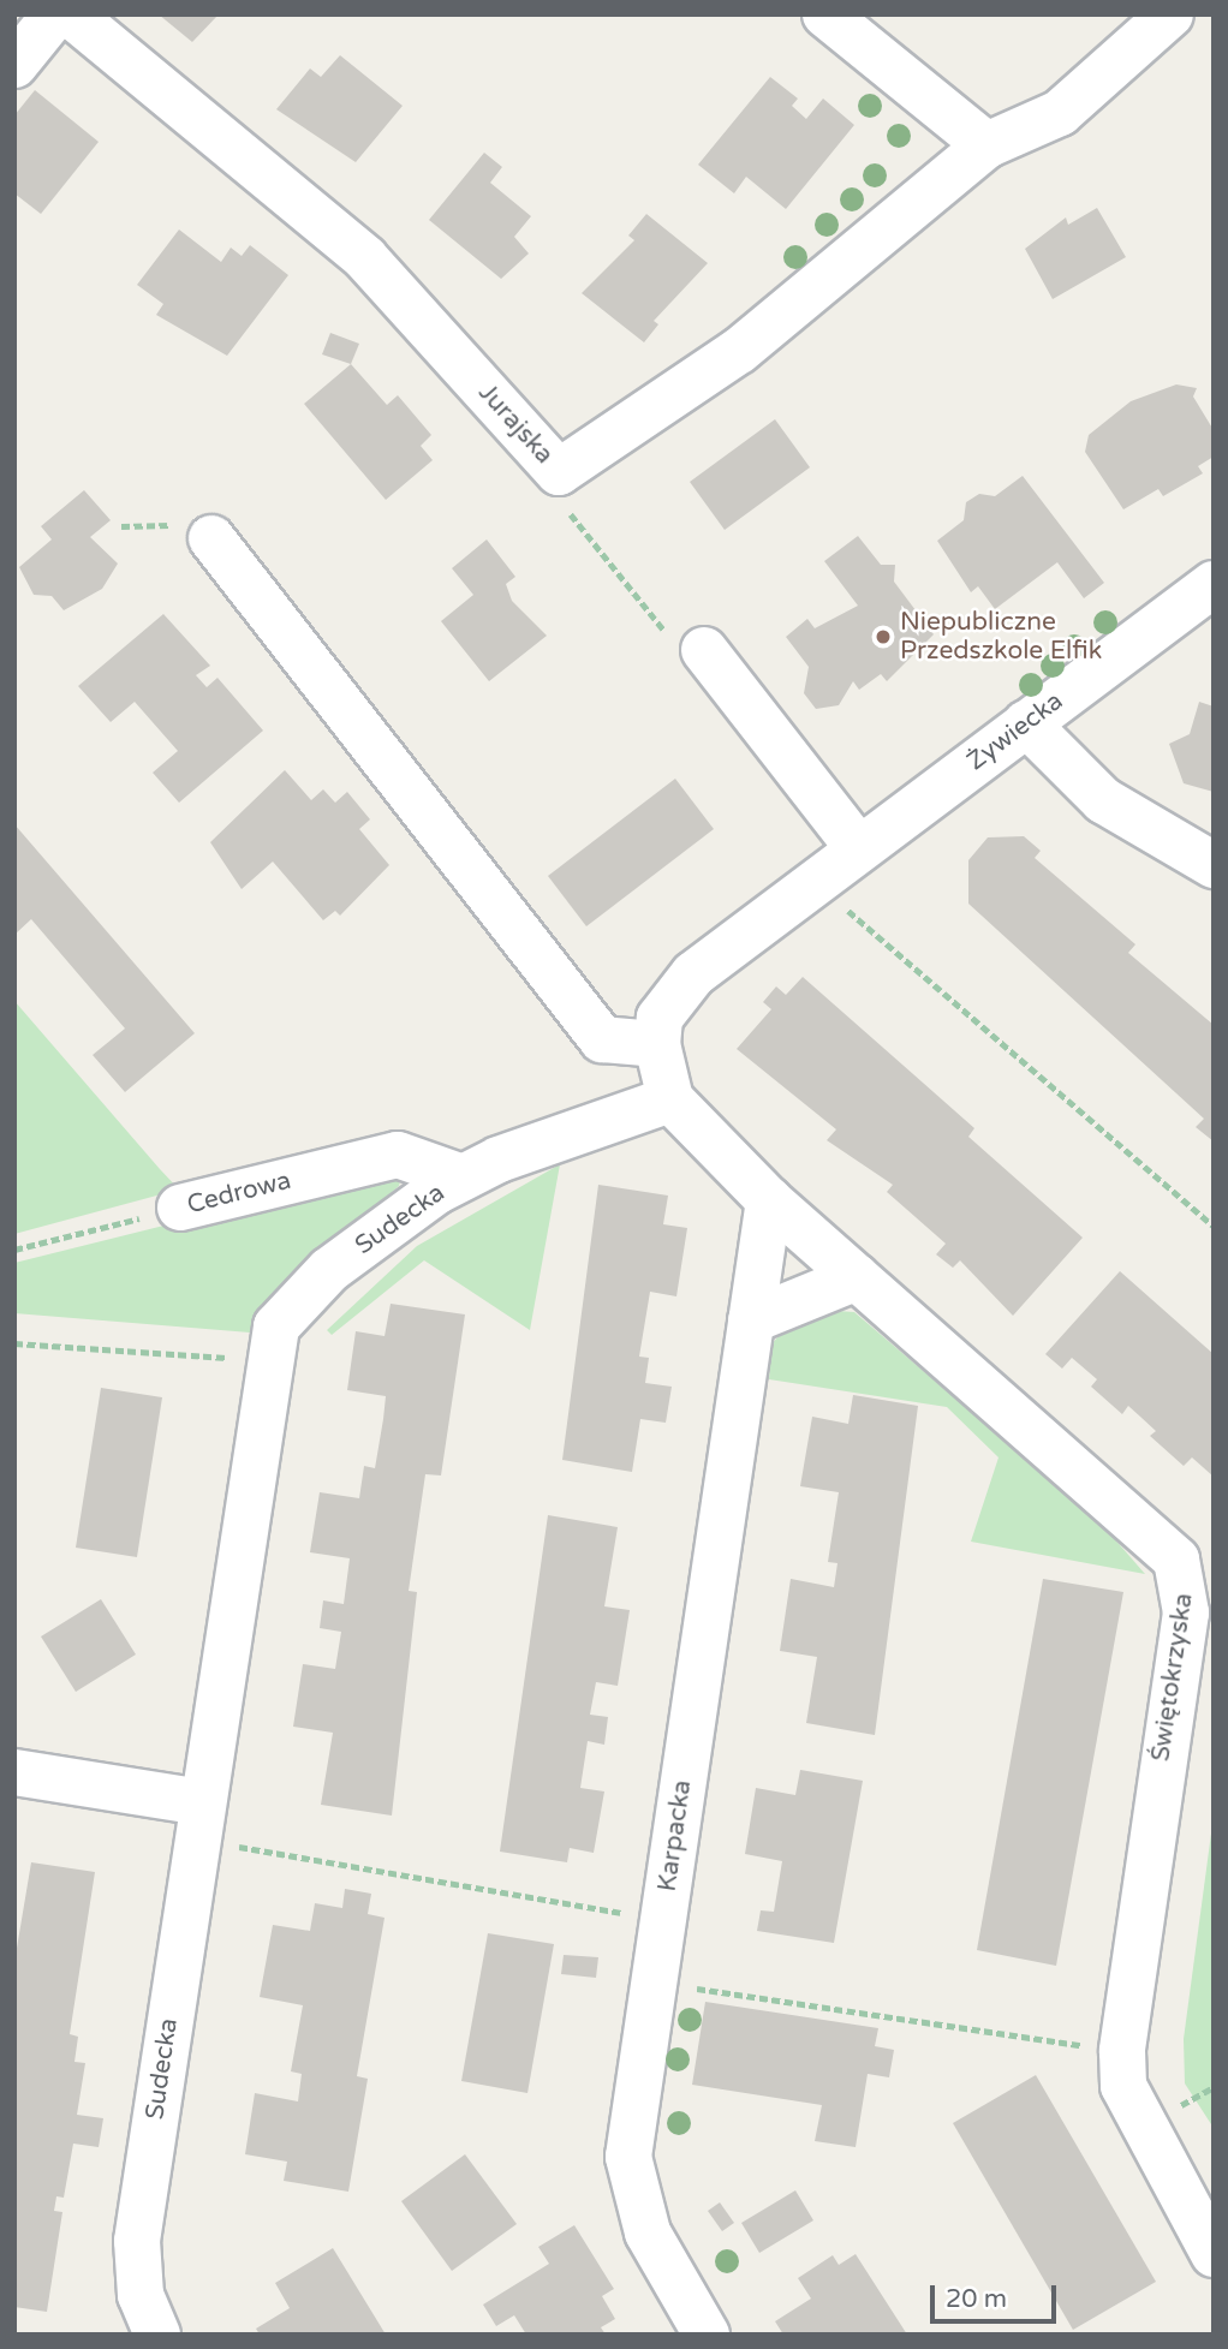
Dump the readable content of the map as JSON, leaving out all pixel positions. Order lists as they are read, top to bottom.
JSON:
{
  "streets": {
    "street": [
      "Jurajska",
      "Żywiecka",
      "Cedrowa",
      "Sudecka",
      "Świętokrzyska",
      "Karpacka"
    ]
  },
  "crossings": [
    ["Cedrowa", "Sudecka"],
    ["Sudecka", "Świętokrzyska"],
    ["Świętokrzyska", "Karpacka"]
  ],
  "places": ["Niepubliczne Przedszkole Elfik"],
  "scale_bar": "20 m"
}
